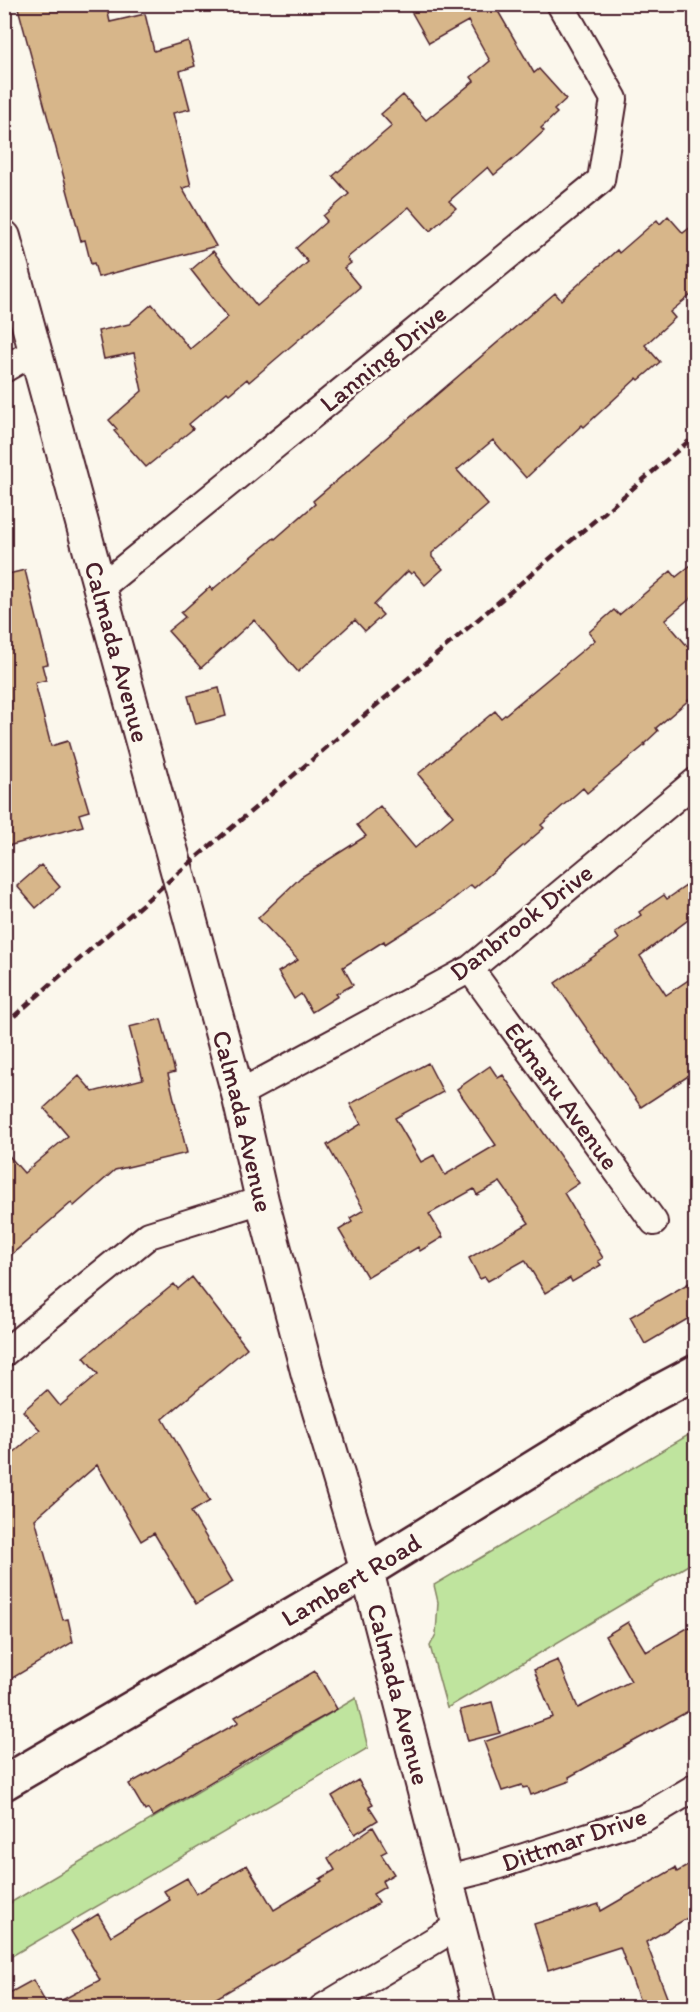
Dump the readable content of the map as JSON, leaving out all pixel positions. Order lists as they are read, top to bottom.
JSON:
{
  "streets": {
    "main road": ["Lambert Road"],
    "street": [
      "Lanning Drive",
      "Calmada Avenue",
      "Danbrook Drive",
      "Edmaru Avenue",
      "Dittmar Drive"
    ]
  },
  "crossings": [
    ["Lanning Drive", "Calmada Avenue"],
    ["Calmada Avenue", "Danbrook Drive"],
    ["Calmada Avenue", "Lambert Road"],
    ["Calmada Avenue", "Dittmar Drive"],
    ["Danbrook Drive", "Edmaru Avenue"]
  ]
}
